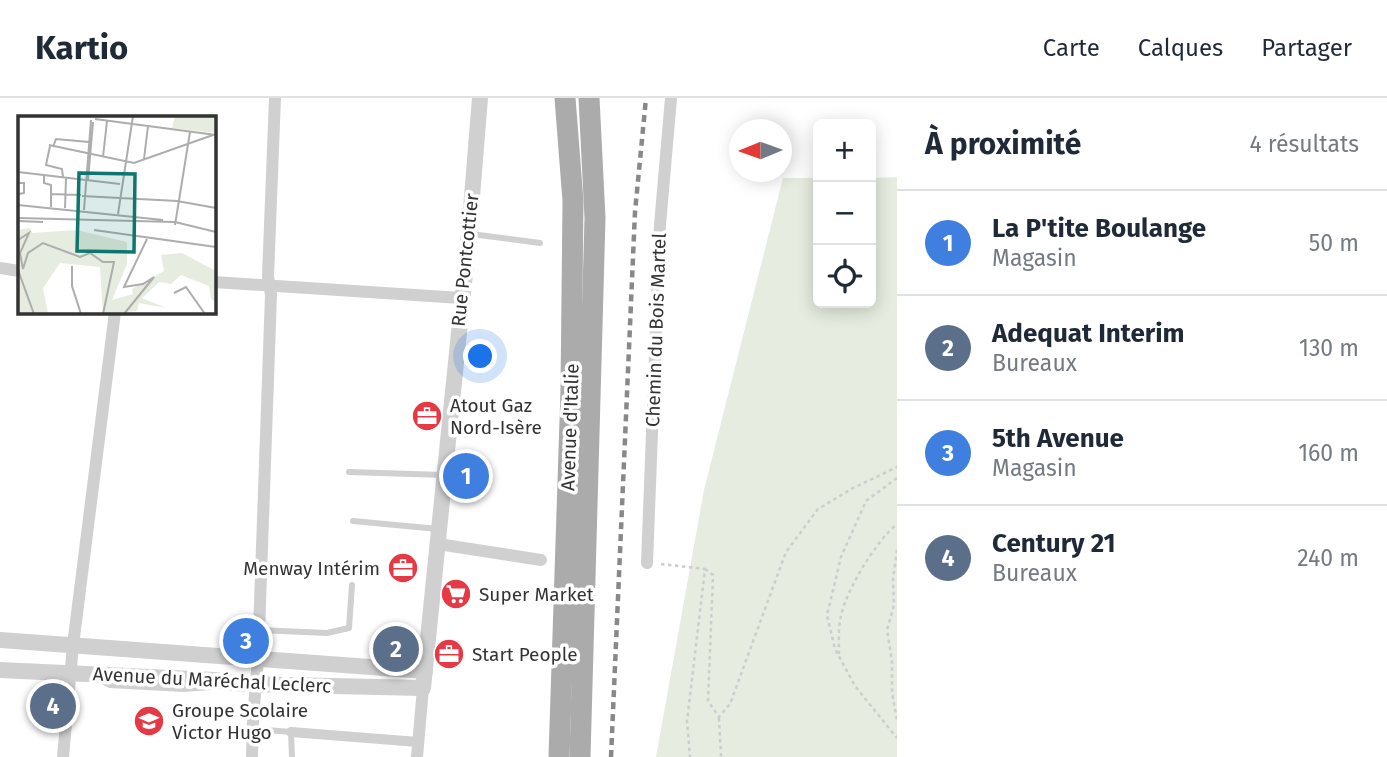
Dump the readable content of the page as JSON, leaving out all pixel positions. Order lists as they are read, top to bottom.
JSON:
{
  "streets": {
    "main road": ["Avenue d'Italie"],
    "street": ["Rue Pontcottier", "Chemin du Bois Martel", "Avenue du Maréchal Leclerc"]
  },
  "crossings": [
    ["Rue Pontcottier", "Avenue du Maréchal Leclerc"]
  ],
  "places": {
    "office": ["Atout Gaz Nord-Isère", "Menway Intérim", "Start People"],
    "supermarket": ["Super Market"],
    "school or university": ["Groupe Scolaire Victor Hugo"]
  },
  "north": "left",
  "page": {
    "header": "Kartio",
    "nav": ["Carte", "Calques", "Partager"],
    "heading": ["À proximité", "4 résultats"],
    "map_buttons": ["+", "−"],
    "list": [
      {
        "mark": "1",
        "name": "La P'tite Boulange",
        "note": "Magasin",
        "value": "50 m"
      },
      {
        "mark": "2",
        "name": "Adequat Interim",
        "note": "Bureaux",
        "value": "130 m"
      },
      {
        "mark": "3",
        "name": "5th Avenue",
        "note": "Magasin",
        "value": "160 m"
      },
      {
        "mark": "4",
        "name": "Century 21",
        "note": "Bureaux",
        "value": "240 m"
      }
    ],
    "pins": [
      "1",
      "3",
      "2",
      "4"
    ]
  }
}
